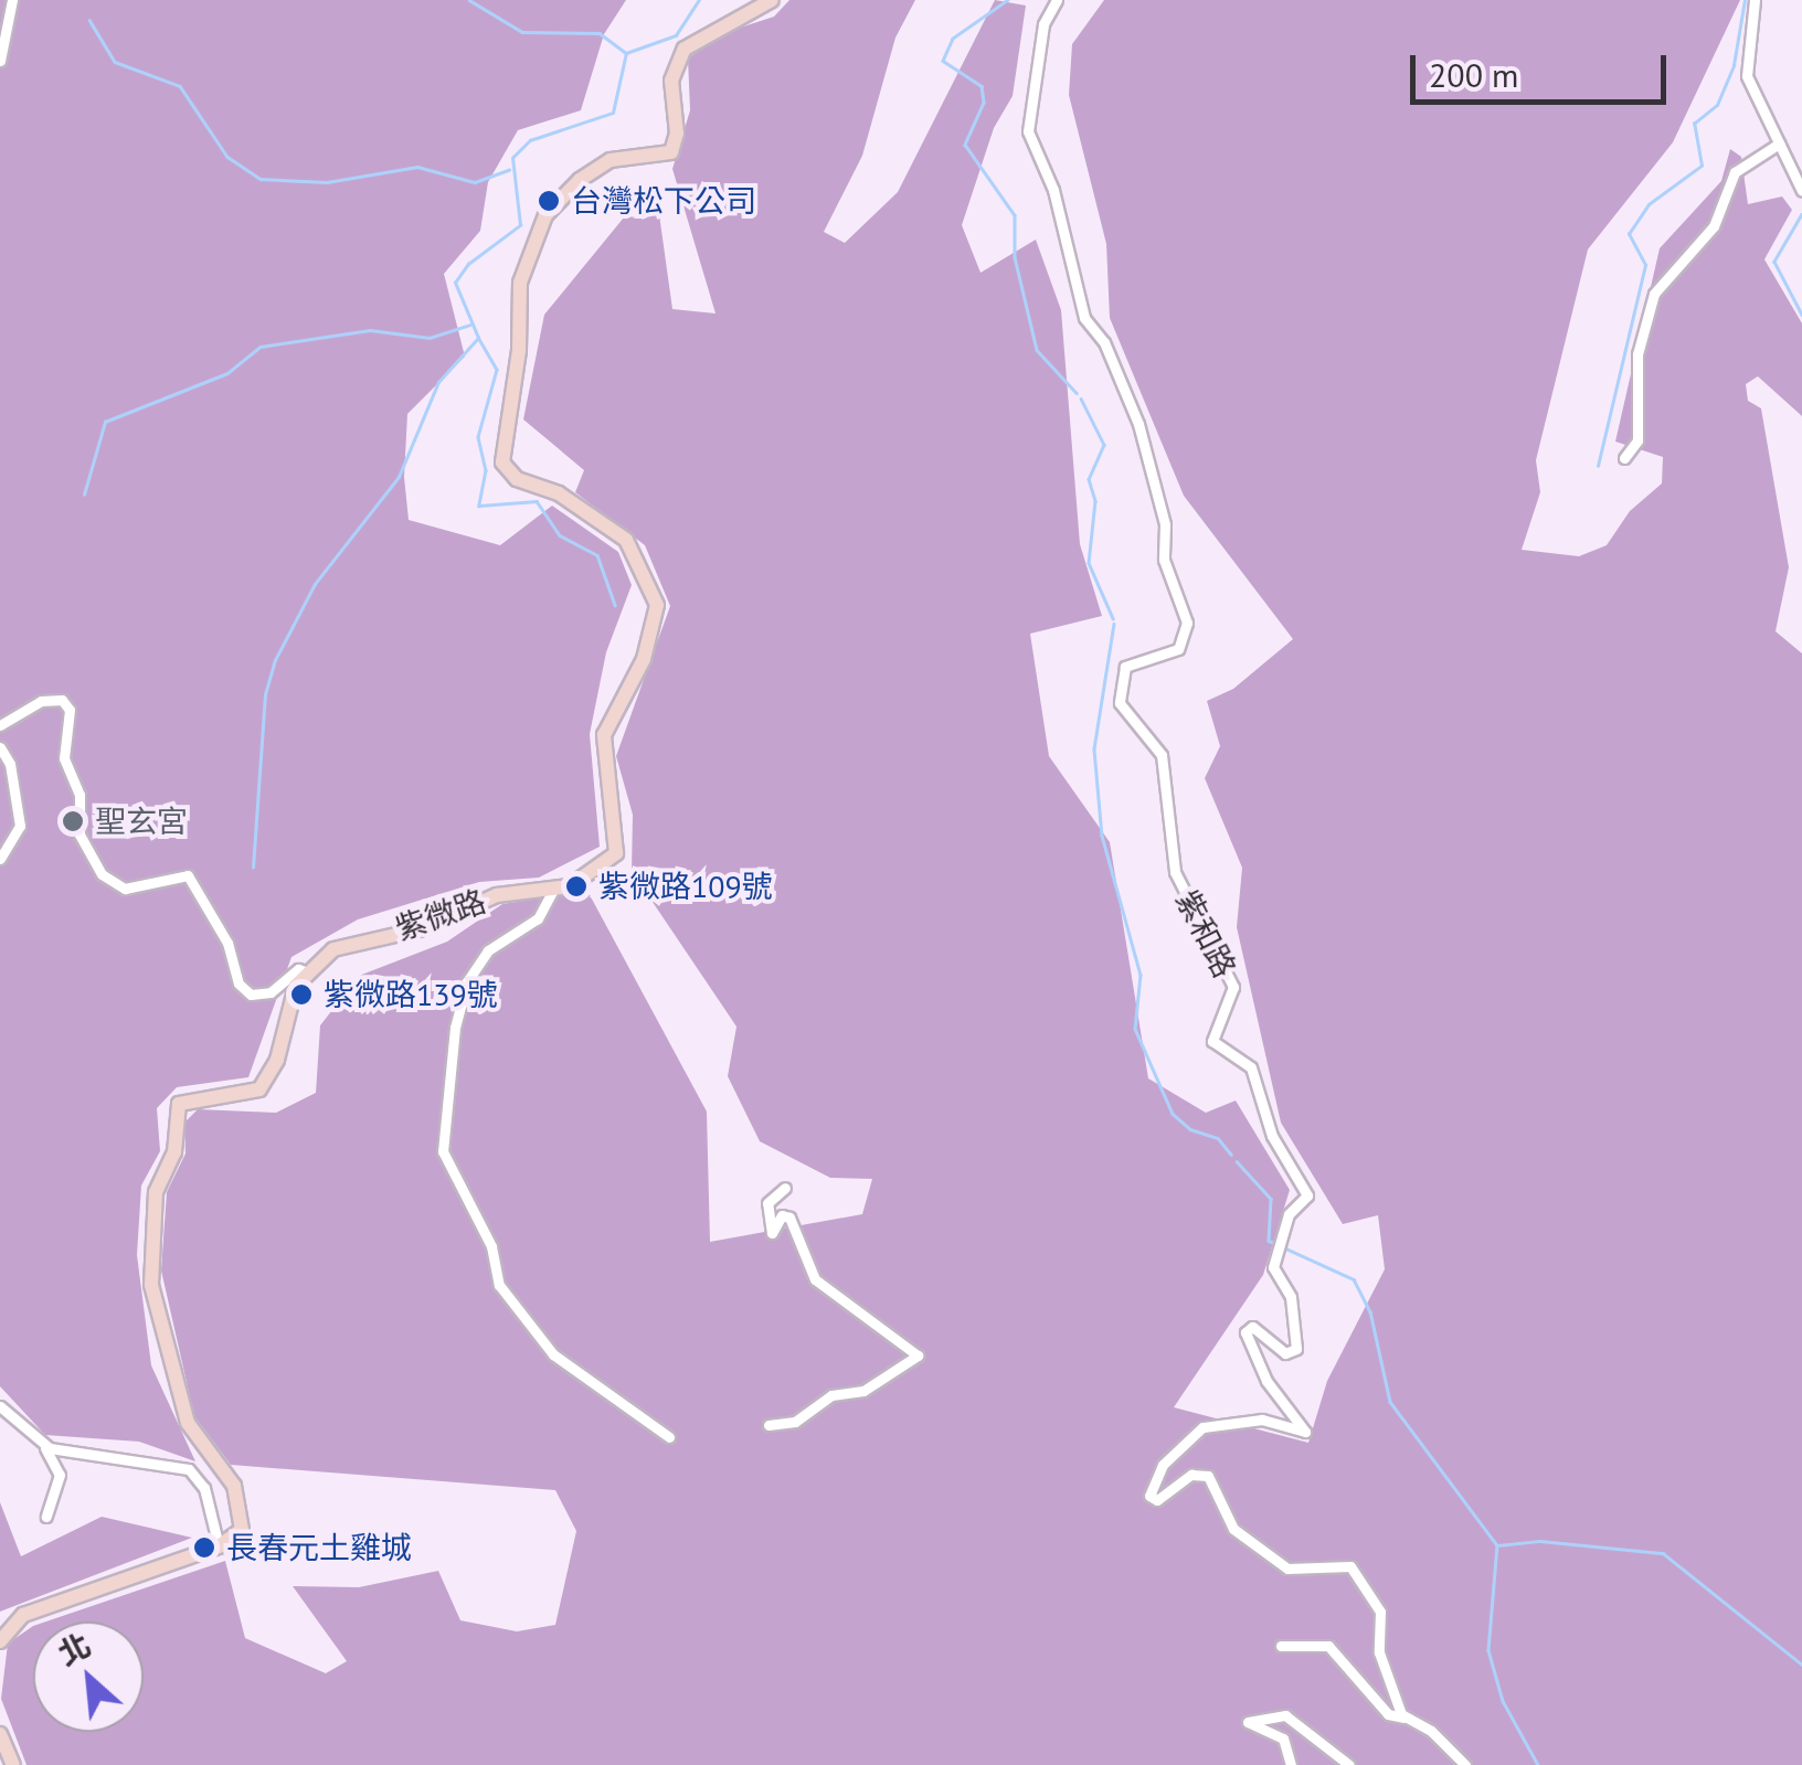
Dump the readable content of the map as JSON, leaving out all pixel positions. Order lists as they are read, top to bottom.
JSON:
{
  "streets": {
    "street": ["紫微路", "紫和路"]
  },
  "places": [
    "台灣松下公司",
    "聖玄宮",
    "紫微路109號",
    "紫微路139號",
    "長春元土雞城"
  ],
  "scale_bar": "200 m",
  "north": "top left"
}
